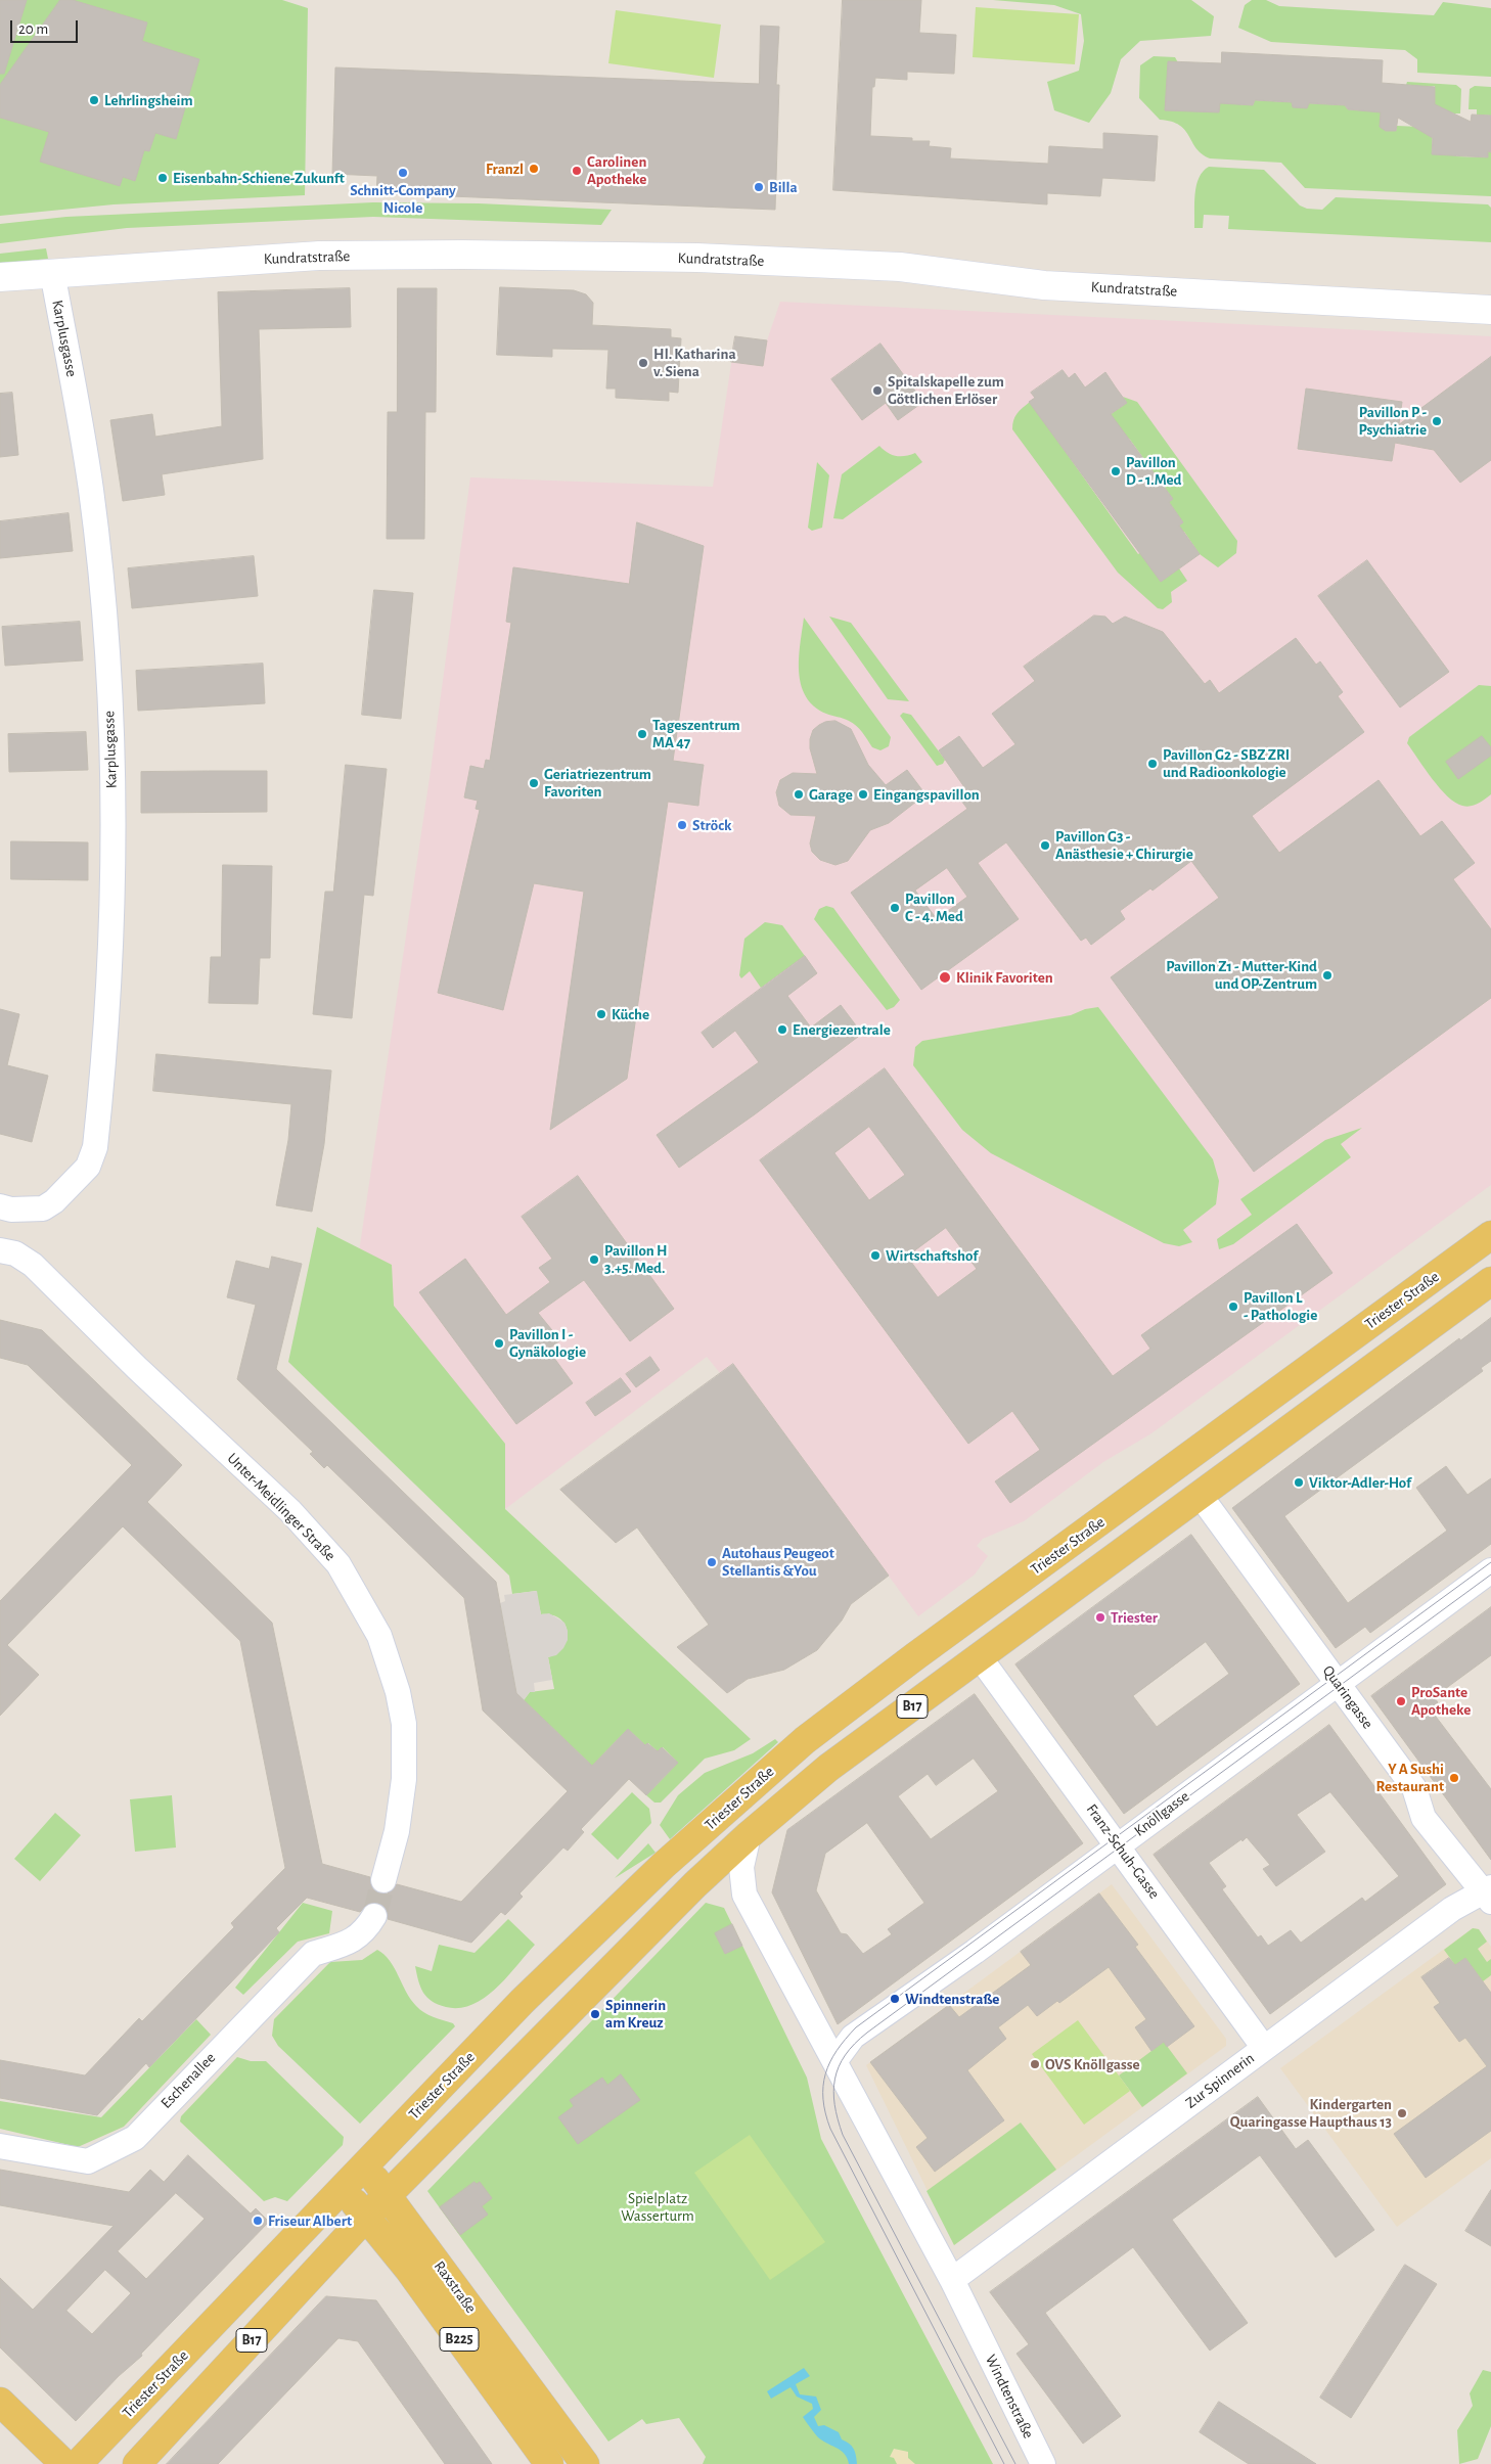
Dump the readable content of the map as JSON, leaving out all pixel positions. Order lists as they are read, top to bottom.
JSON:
{
  "streets": {
    "main road": [
      "Triester Straße",
      "B17",
      "Raxstraße",
      "B225"
    ],
    "street": [
      "Kundratstraße",
      "Karplusgasse",
      "Unter-Meidlinger Straße",
      "Quaringasse",
      "Knöllgasse",
      "Franz-Schuh-Gasse",
      "Eschenallee",
      "Zur Spinnerin",
      "Windtenstraße"
    ]
  },
  "crossings": [
    ["Kundratstraße", "Karplusgasse"],
    ["Triester Straße", "Raxstraße"],
    ["Quaringasse", "B17"],
    ["Quaringasse", "Knöllgasse"],
    ["Quaringasse", "Zur Spinnerin"],
    ["B17", "Franz-Schuh-Gasse"],
    ["B17", "Raxstraße"],
    ["B17", "Windtenstraße"],
    ["Knöllgasse", "Franz-Schuh-Gasse"],
    ["Knöllgasse", "Windtenstraße"],
    ["Franz-Schuh-Gasse", "Zur Spinnerin"],
    ["Zur Spinnerin", "Windtenstraße"]
  ],
  "parks": ["Spielplatz Wasserturm"],
  "places": [
    "Lehrlingsheim",
    "Franzl",
    "Carolinen Apotheke",
    "Schnitt-Company Nicole",
    "Eisenbahn-Schiene-Zukunft",
    "Billa",
    "Hl. Katharina v. Siena",
    "Spitalskapelle zum Göttlichen Erlöser",
    "Pavillon P - Psychiatrie",
    "Pavillon D - 1.Med",
    "Tageszentrum MA 47",
    "Pavillon G2 - SBZ ZRI und Radioonkologie",
    "Geriatriezentrum Favoriten",
    "Garage",
    "Eingangspavillon",
    "Ströck",
    "Pavillon G3 - Anästhesie + Chirurgie",
    "Pavillon C - 4. Med",
    "Pavillon Z1 - Mutter-Kind und OP-Zentrum",
    "Klinik Favoriten",
    "Küche",
    "Energiezentrale",
    "Wirtschaftshof",
    "Pavillon H 3.+5. Med.",
    "Pavillon L - Pathologie",
    "Pavillon I - Gynäkologie",
    "Viktor-Adler-Hof",
    "Autohaus Peugeot Stellantis &You",
    "Triester",
    "ProSante Apotheke",
    "Y A Sushi Restaurant",
    "Windtenstraße",
    "Spinnerin am Kreuz",
    "OVS Knöllgasse",
    "Kindergarten Quaringasse Haupthaus 13",
    "Friseur Albert"
  ],
  "scale_bar": "20 m"
}
